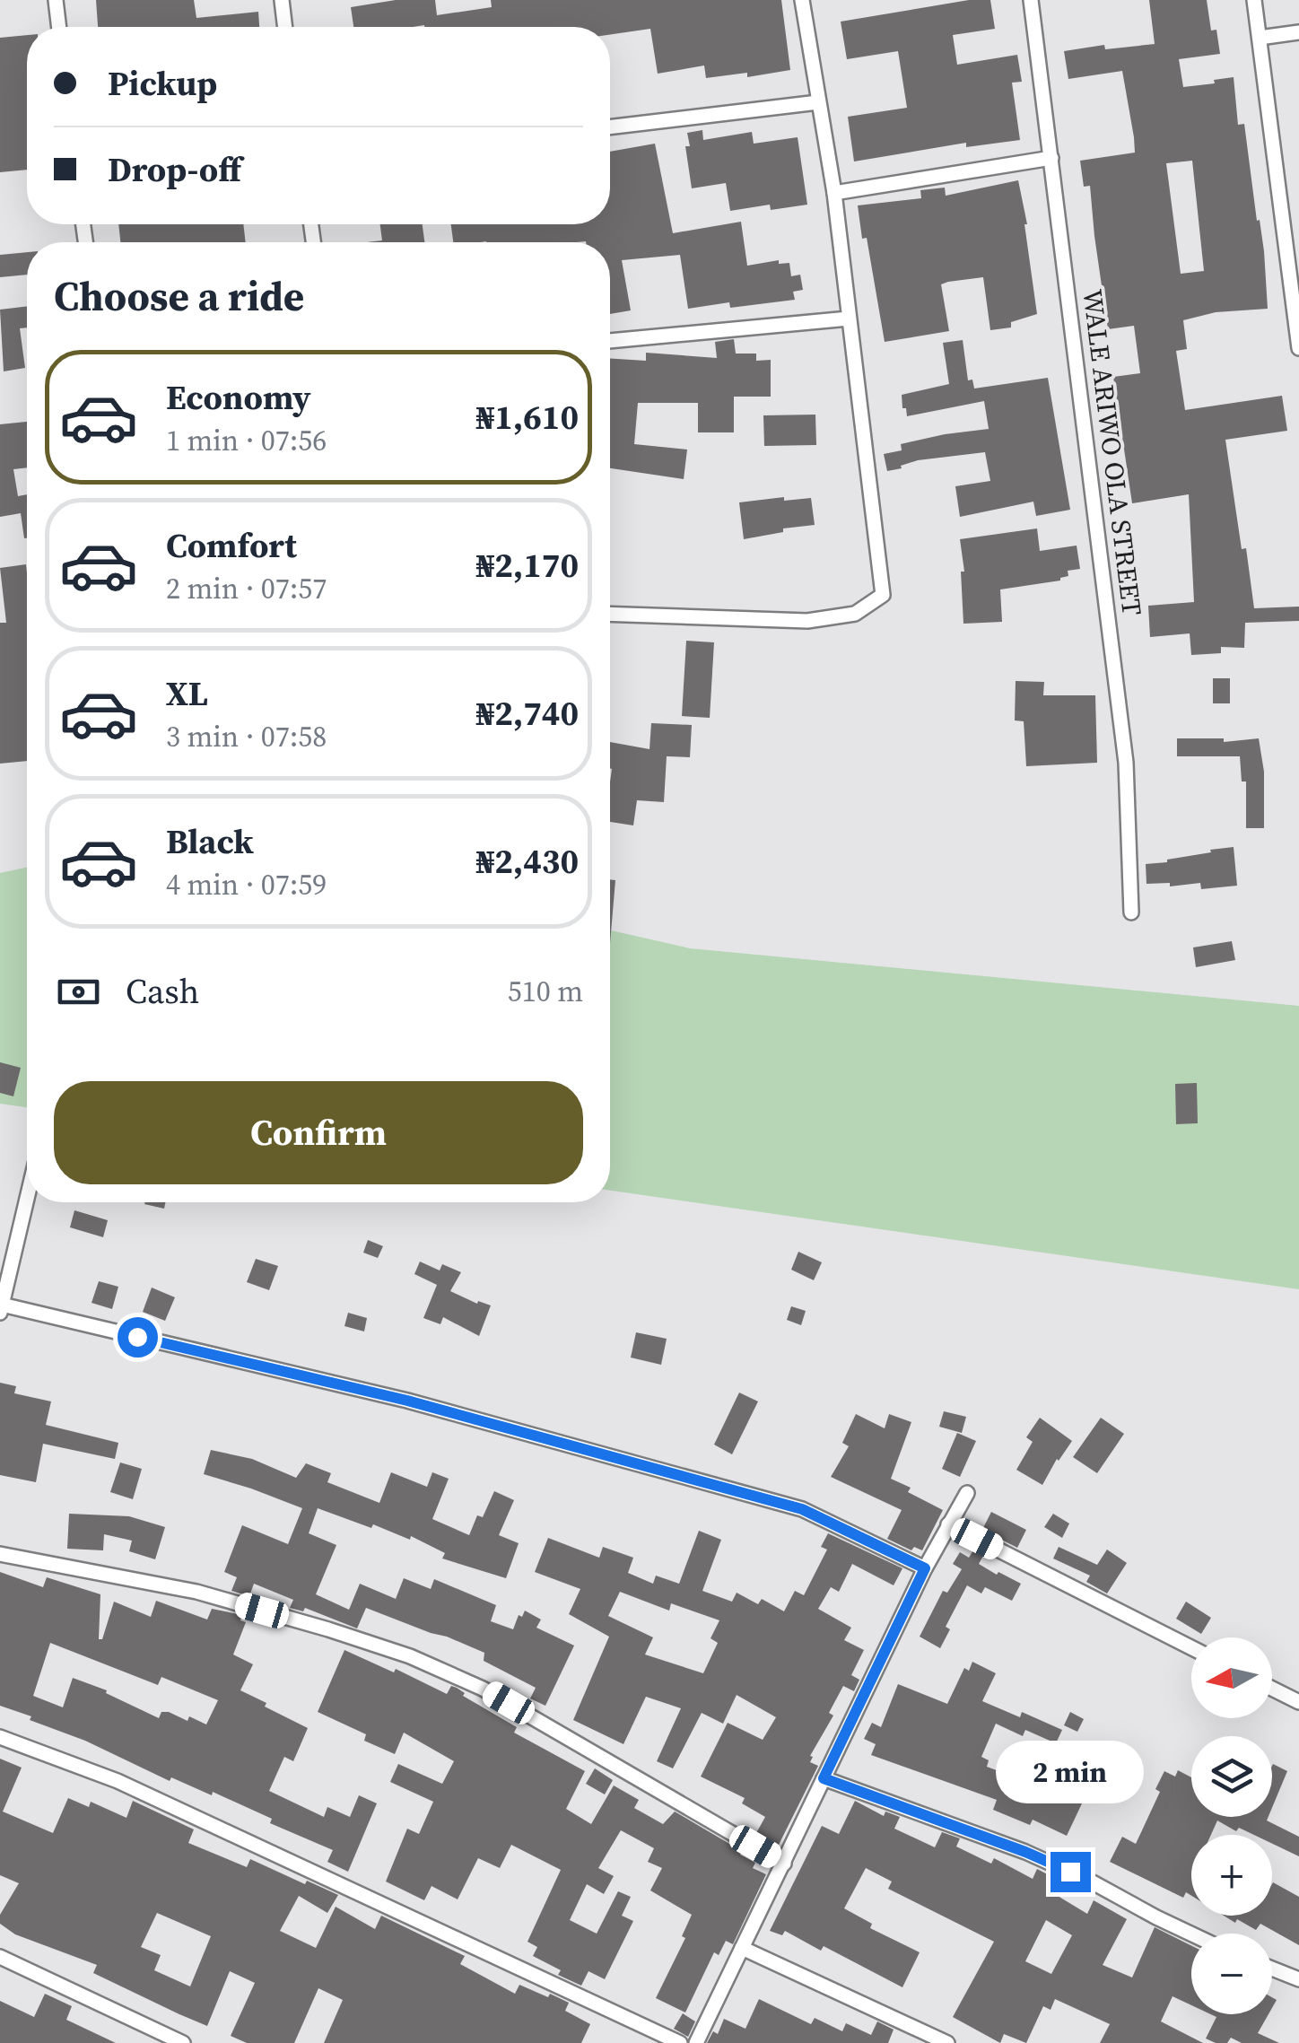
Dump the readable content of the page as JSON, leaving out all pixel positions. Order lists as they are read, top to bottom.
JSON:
{
  "streets": {
    "street": ["WALE ARIWO OLA STREET"]
  },
  "north": "left",
  "page": {
    "banner": ["Pickup", "Drop-off"],
    "heading": "Choose a ride",
    "list": [
      {
        "name": "Economy",
        "note": "1 min · 07:56",
        "value": "₦1,610"
      },
      {
        "name": "Comfort",
        "note": "2 min · 07:57",
        "value": "₦2,170"
      },
      {
        "name": "XL",
        "note": "3 min · 07:58",
        "value": "₦2,740"
      },
      {
        "name": "Black",
        "note": "4 min · 07:59",
        "value": "₦2,430"
      }
    ],
    "pay": ["Cash", "510 m"],
    "buttons": "Confirm",
    "map_buttons": ["+", "−"],
    "bubble": "2 min"
  }
}
